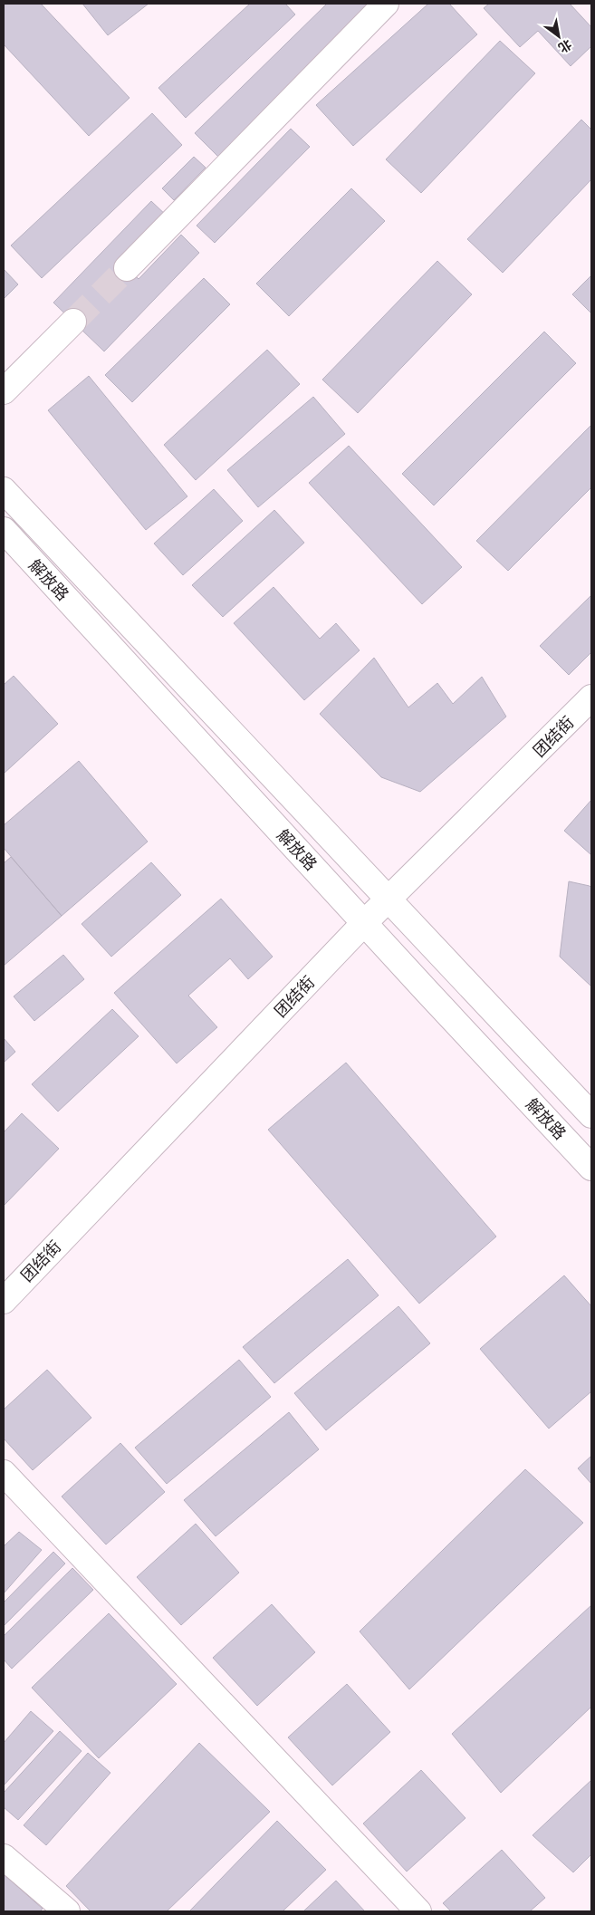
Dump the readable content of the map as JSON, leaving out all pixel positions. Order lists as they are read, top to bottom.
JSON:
{
  "streets": {
    "street": ["解放路", "团结街"]
  },
  "crossings": [
    ["解放路", "团结街"]
  ],
  "north": "bottom right"
}
